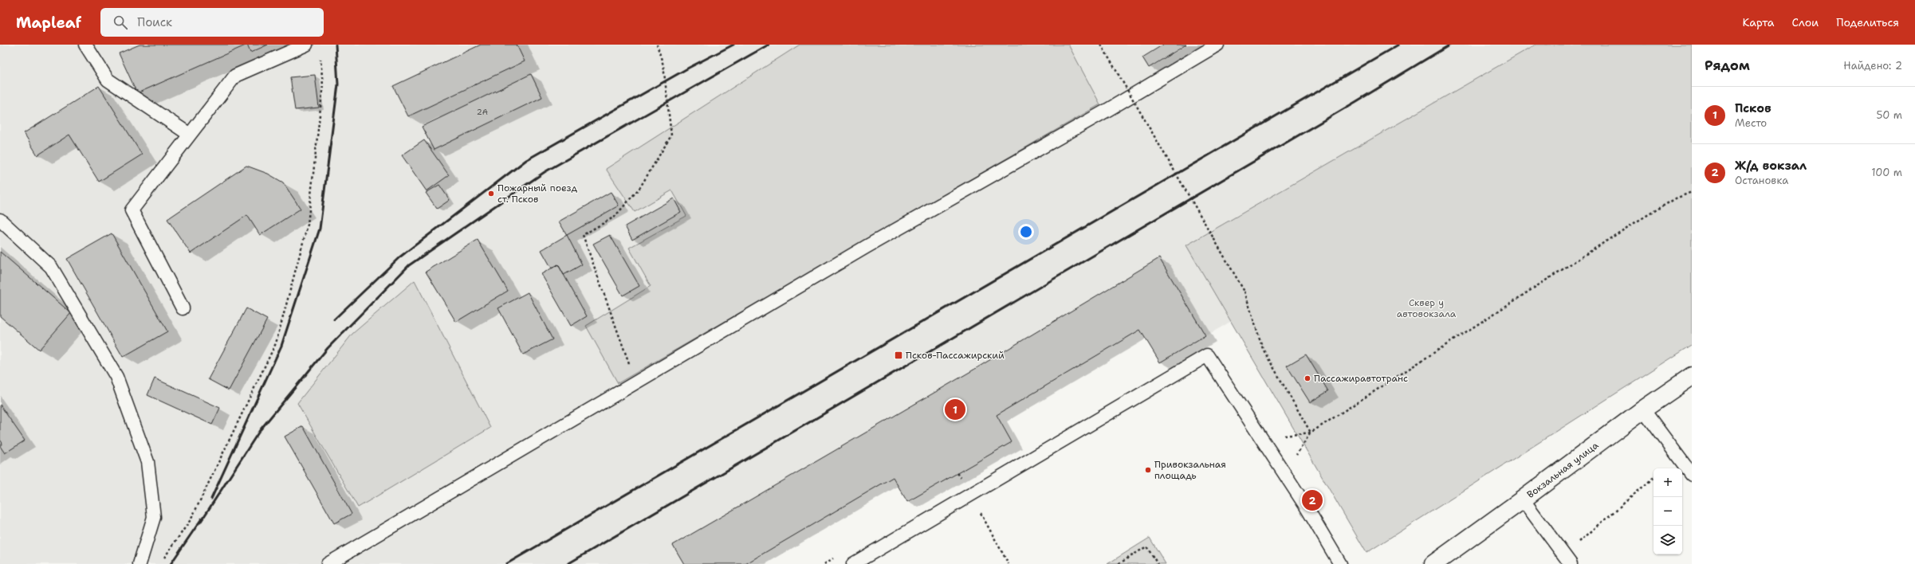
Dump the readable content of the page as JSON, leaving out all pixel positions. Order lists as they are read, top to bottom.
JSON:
{
  "streets": {
    "main road": ["Вокзальная улица"]
  },
  "parks": ["Сквер у автовокзала"],
  "places": {
    "other": ["Пожарный поезд ст. Псков", "Пассажиравтотранс", "Привокзальная площадь"],
    "transit": ["Псков-Пассажирский"]
  },
  "house_numbers": ["2А"],
  "page": {
    "header": "Mapleaf",
    "search": "Поиск",
    "nav": ["Карта", "Слои", "Поделиться"],
    "heading": ["Рядом", "Найдено: 2"],
    "list": [
      {
        "mark": "1",
        "name": "Псков",
        "note": "Место",
        "value": "50 m"
      },
      {
        "mark": "2",
        "name": "Ж/д вокзал",
        "note": "Остановка",
        "value": "100 m"
      }
    ],
    "pins": ["1", "2"],
    "map_buttons": ["+", "−"]
  }
}
